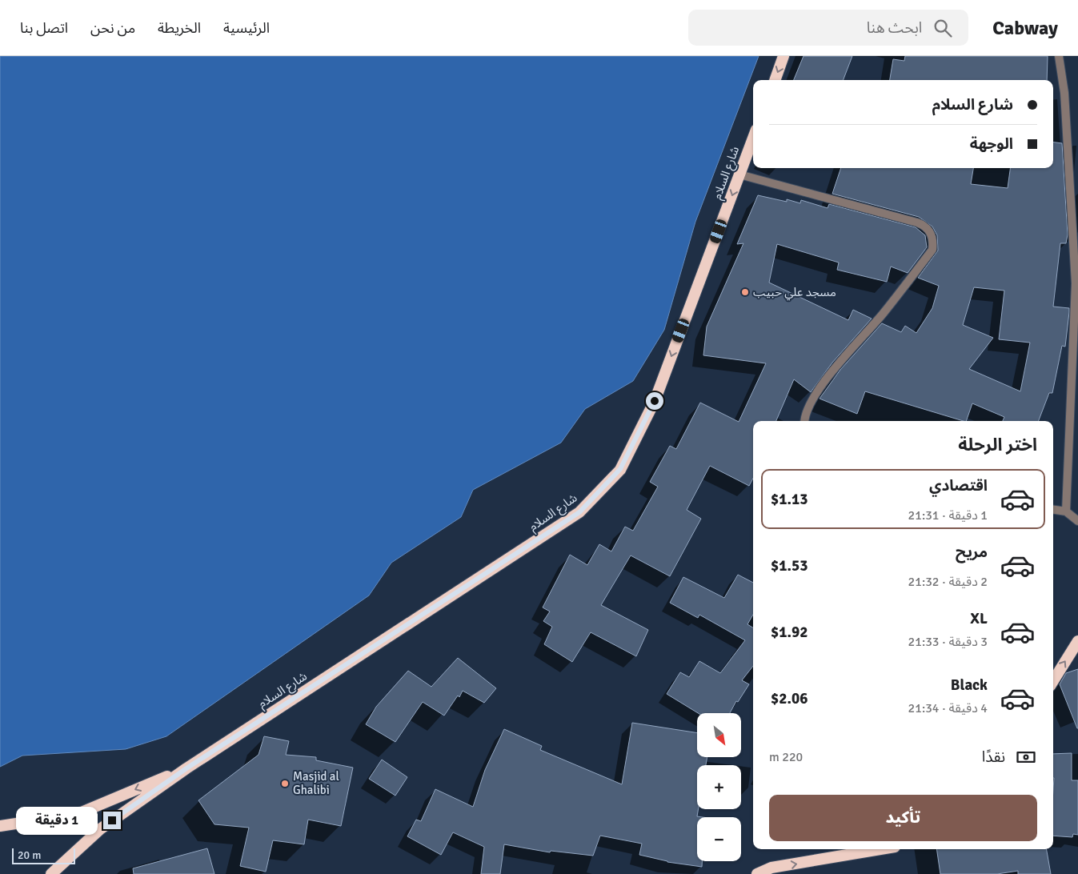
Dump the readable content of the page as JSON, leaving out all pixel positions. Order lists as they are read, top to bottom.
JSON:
{
  "streets": {
    "highway": ["شارع السلام"]
  },
  "one_way": ["شارع السلام"],
  "places": ["مسجد علي حبيب", "Masjid al Ghalibi"],
  "scale_bar": "20 m",
  "north": "bottom right",
  "page": {
    "header": "Cabway",
    "search": "ابحث هنا",
    "nav": [
      "الرئيسية",
      "الخريطة",
      "من نحن",
      "اتصل بنا"
    ],
    "banner": ["شارع السلام", "الوجهة"],
    "heading": "اختر الرحلة",
    "list": [
      {
        "name": "اقتصادي",
        "note": "1 دقيقة · 21:31",
        "value": "$1.13"
      },
      {
        "name": "مريح",
        "note": "2 دقيقة · 21:32",
        "value": "$1.53"
      },
      {
        "name": "XL",
        "note": "3 دقيقة · 21:33",
        "value": "$1.92"
      },
      {
        "name": "Black",
        "note": "4 دقيقة · 21:34",
        "value": "$2.06"
      }
    ],
    "map_buttons": ["+", "−"],
    "pay": ["نقدًا", "220 m"],
    "buttons": "تأكيد",
    "bubble": "1 دقيقة",
    "scale": "20 m"
  }
}
